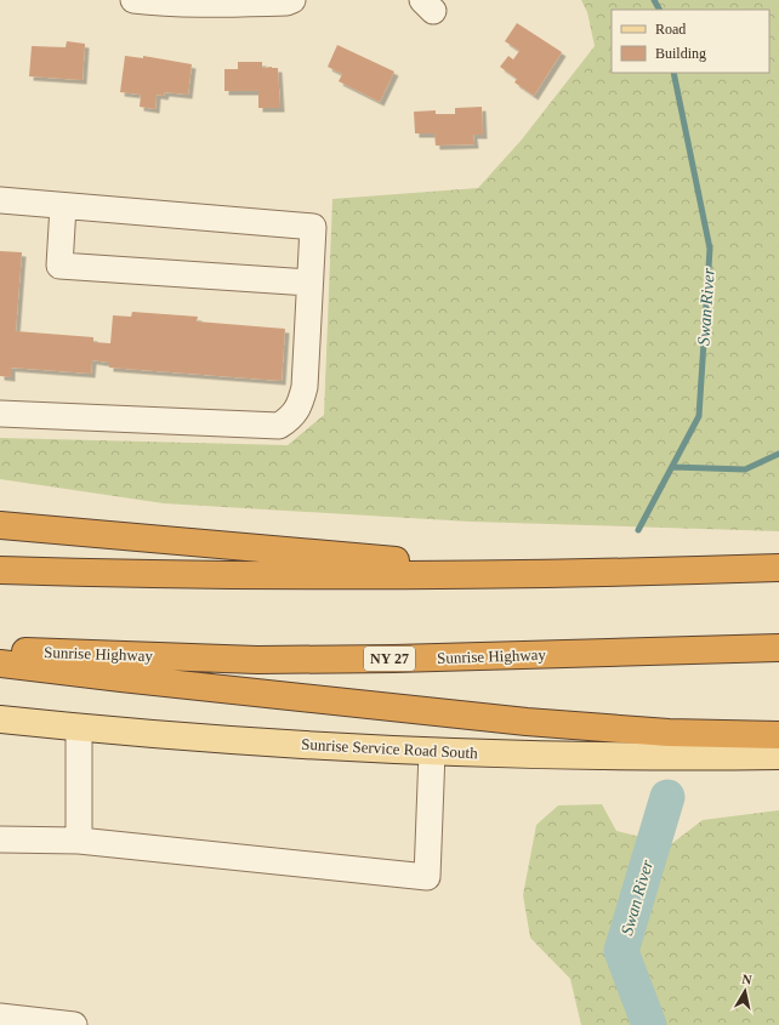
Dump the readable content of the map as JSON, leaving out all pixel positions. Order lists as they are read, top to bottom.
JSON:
{
  "streets": {
    "highway": ["Sunrise Highway", "NY 27"],
    "main road": ["Sunrise Service Road South"]
  },
  "water": ["Swan River"],
  "legend": ["Road", "Building"],
  "north": "top"
}
